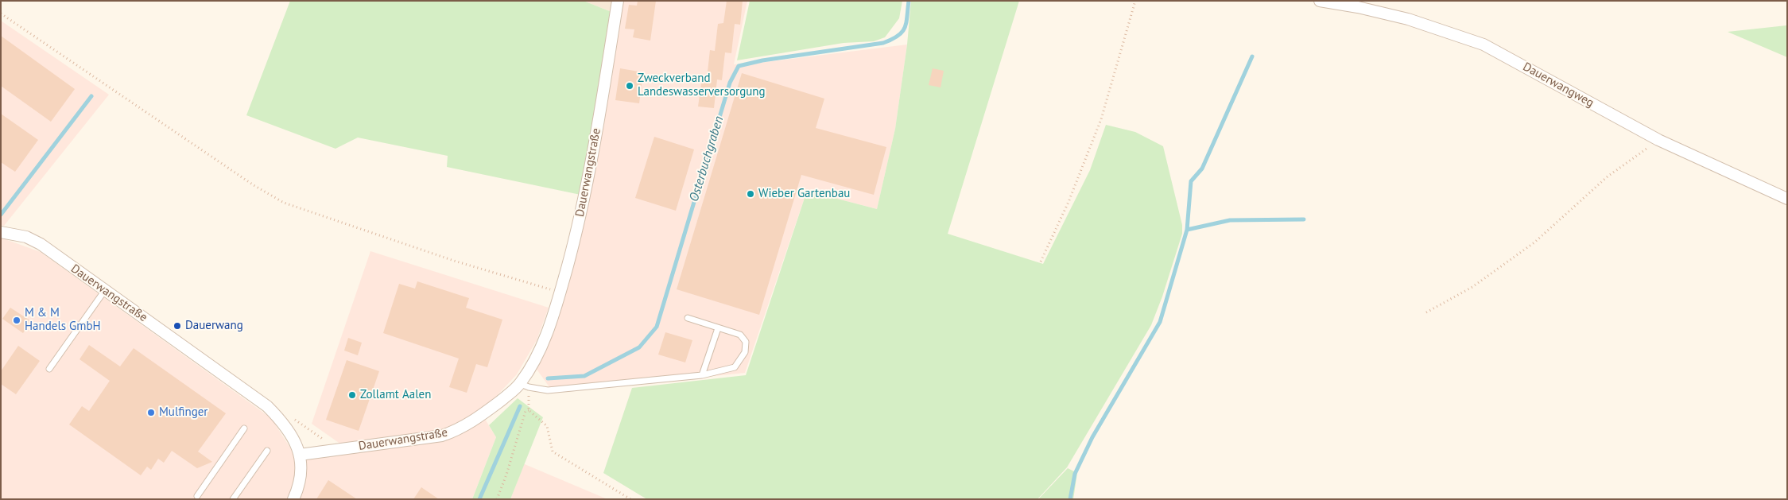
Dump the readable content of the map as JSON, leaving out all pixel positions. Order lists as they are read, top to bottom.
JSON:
{
  "streets": {
    "street": ["Dauerwangweg", "Dauerwangstraße"]
  },
  "water": ["Osterbuchgraben"],
  "places": [
    "Zweckverband Landeswasserversorgung",
    "Wieber Gartenbau",
    "M & M Handels GmbH",
    "Dauerwang",
    "Zollamt Aalen",
    "Mulfinger"
  ]
}
